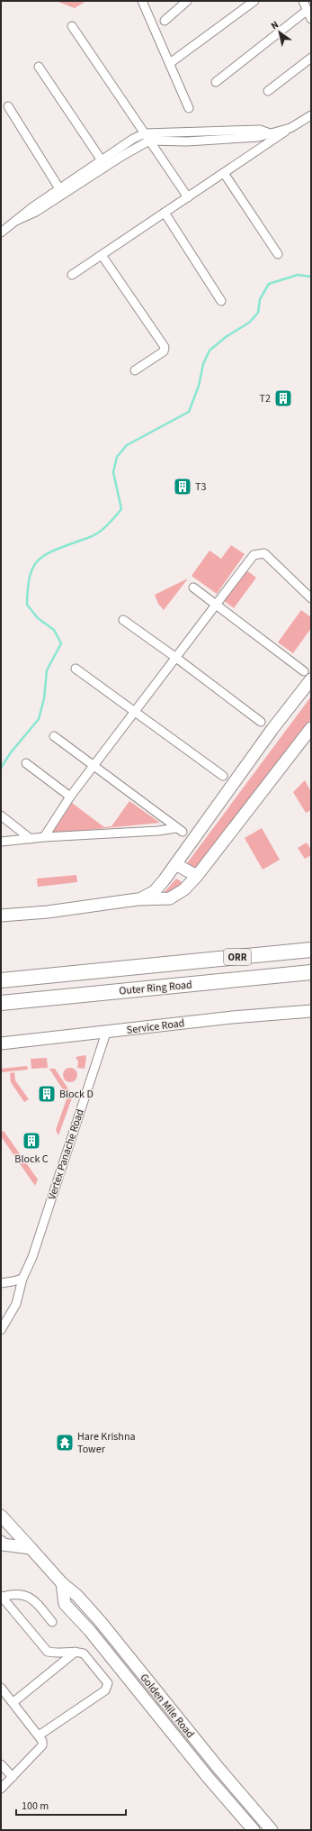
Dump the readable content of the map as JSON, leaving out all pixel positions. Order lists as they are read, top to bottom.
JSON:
{
  "streets": {
    "highway": ["ORR", "Outer Ring Road"],
    "main road": ["Service Road", "Golden Mile Road"],
    "street": ["Vertex Panache Road"]
  },
  "crossings": [
    ["Service Road", "Vertex Panache Road"]
  ],
  "places": {
    "building": [
      "T2",
      "T3",
      "Block D",
      "Block C"
    ],
    "temple": ["Hare Krishna Tower"]
  },
  "scale_bar": "100 m",
  "north": "top left"
}
